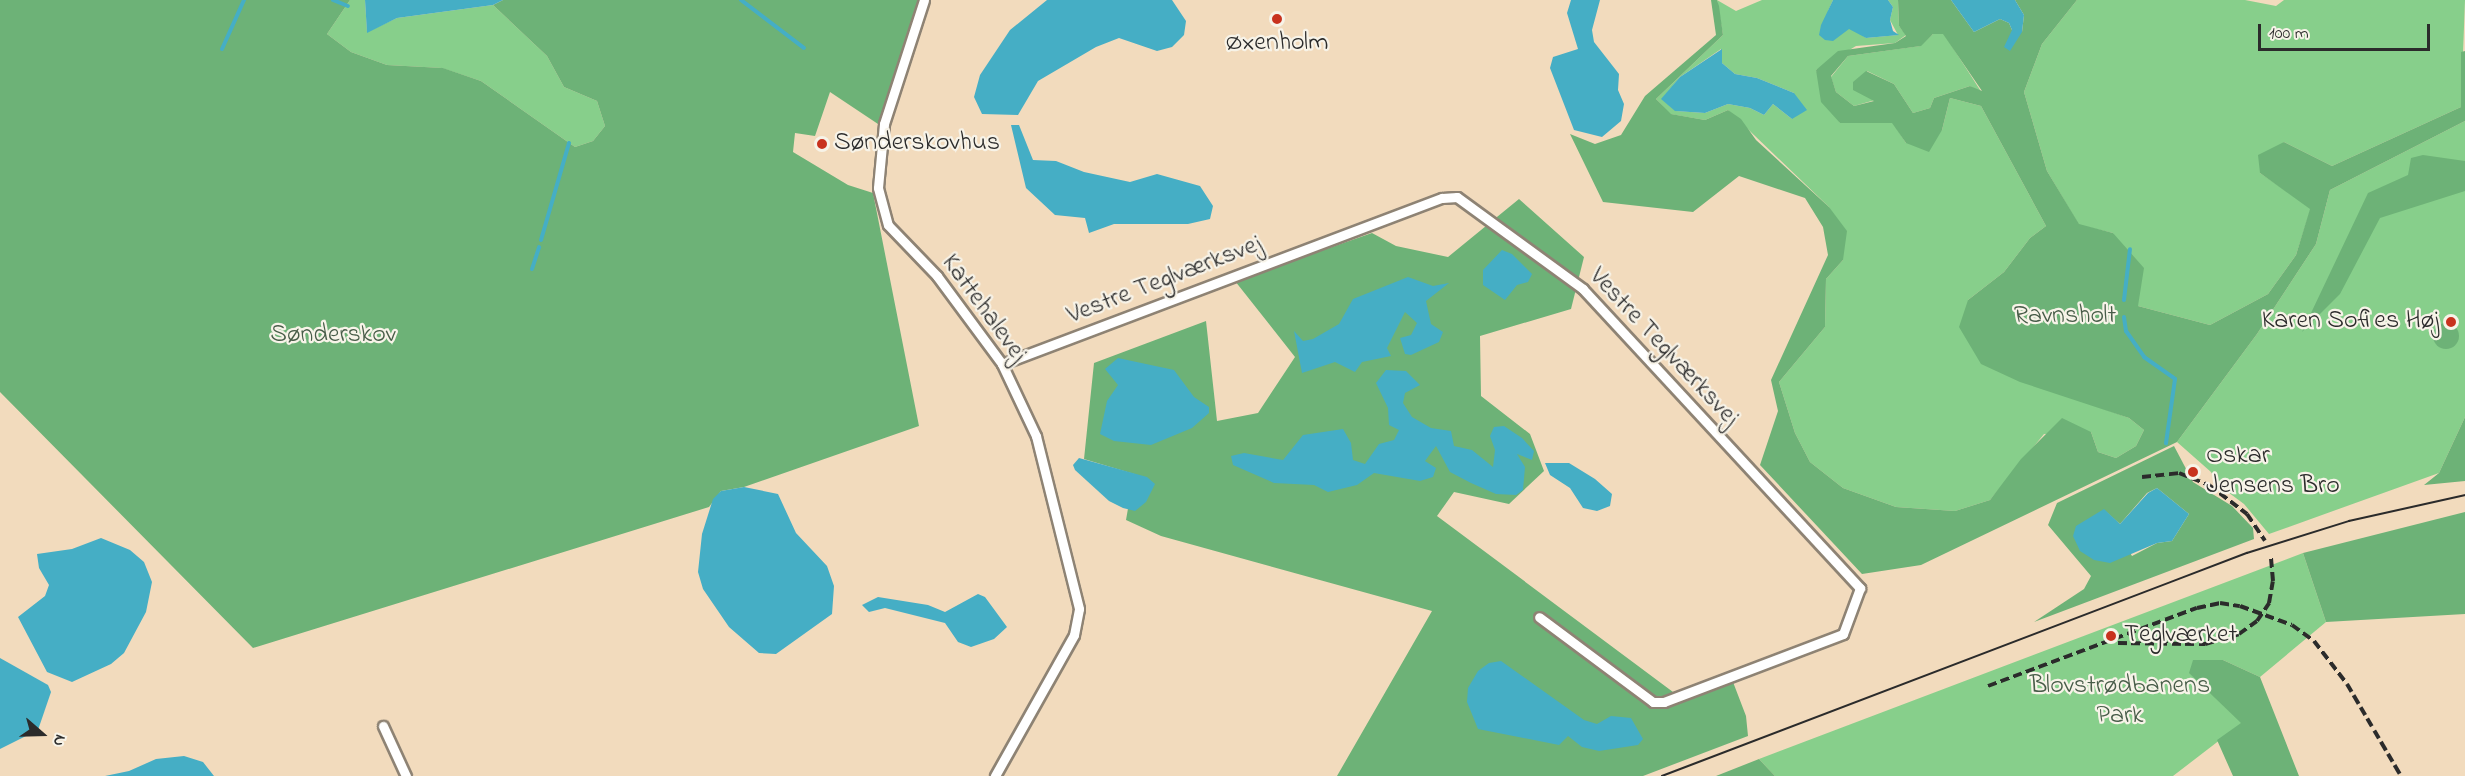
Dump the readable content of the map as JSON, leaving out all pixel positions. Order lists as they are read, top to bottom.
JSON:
{
  "streets": {
    "street": ["Vestre Teglværksvej", "Kattehalevej"]
  },
  "crossings": [
    ["Vestre Teglværksvej", "Kattehalevej"]
  ],
  "parks": ["Ravnsholt", "Sønderskov", "Blovstrødbanens Park"],
  "places": [
    "Øxenholm",
    "Sønderskovhus",
    "Karen Sofies Høj",
    "Oskar Jensens Bro",
    "Teglværket"
  ],
  "scale_bar": "100 m",
  "north": "right"
}
